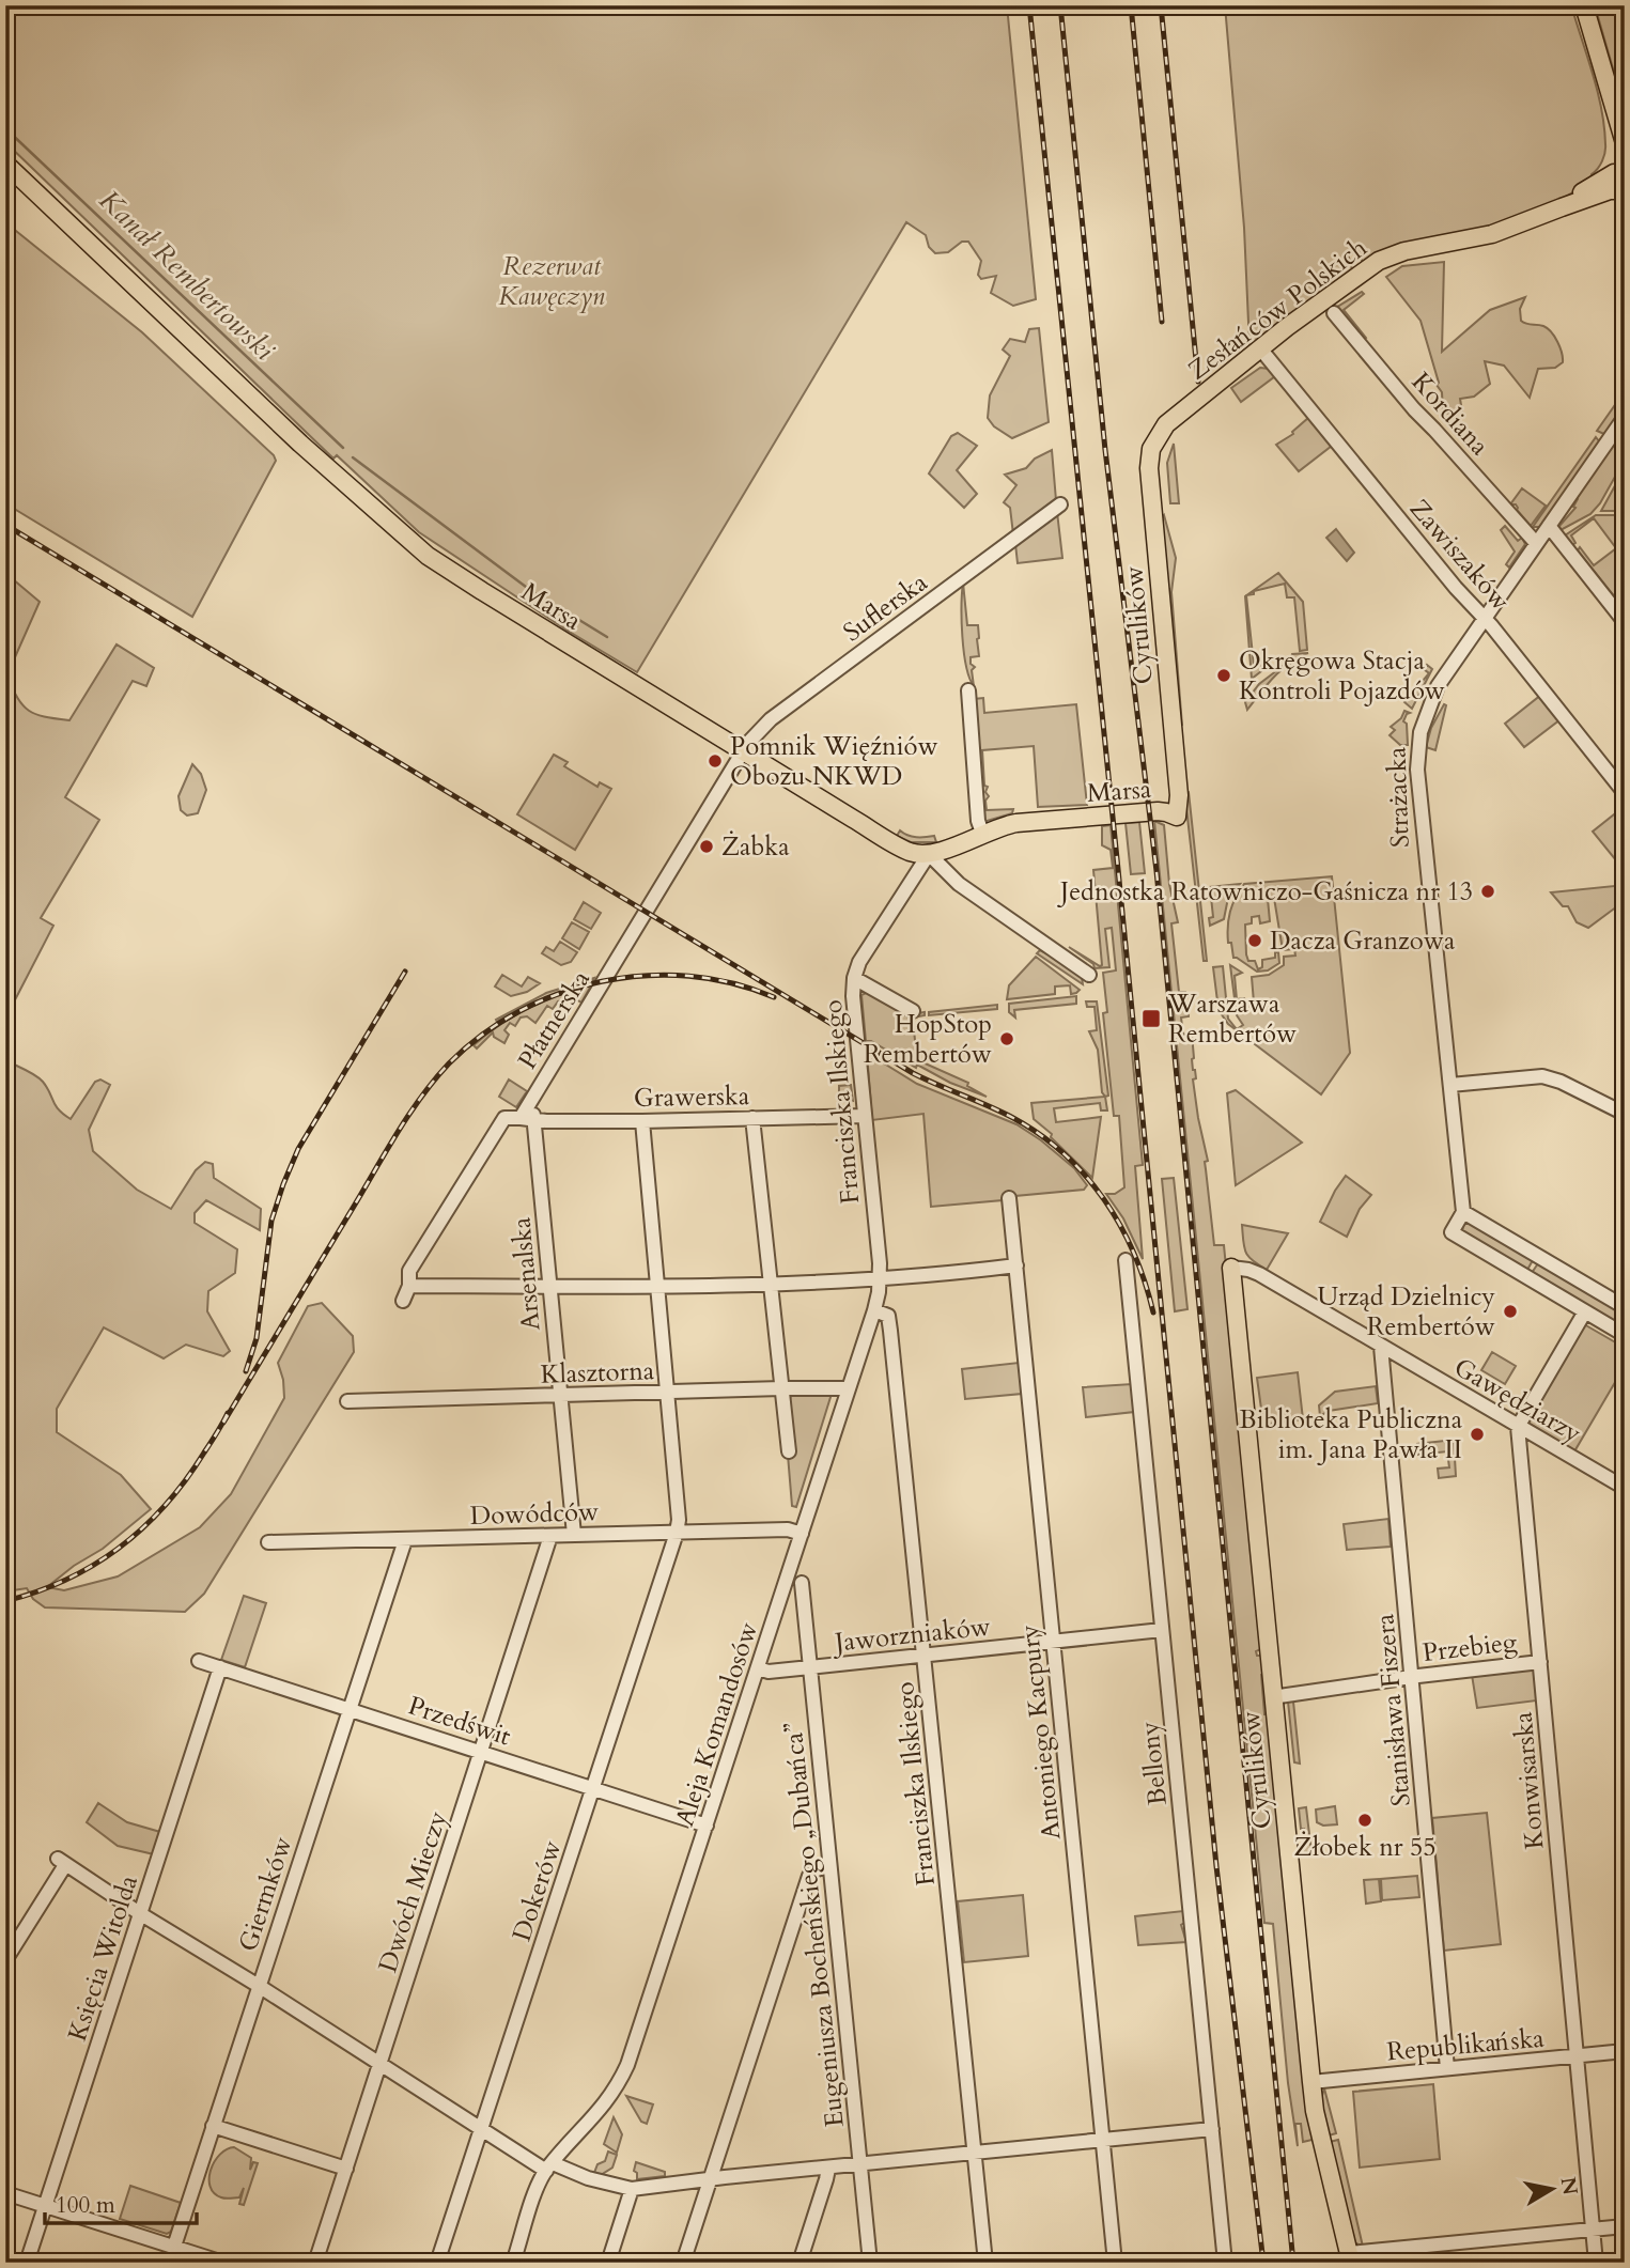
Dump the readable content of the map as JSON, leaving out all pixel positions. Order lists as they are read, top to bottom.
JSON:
{
  "streets": {
    "main road": ["Zesłańców Polskich", "Marsa", "Cyrulików"],
    "street": [
      "Kordiana",
      "Zawiszaków",
      "Suflerska",
      "Strażacka",
      "Płatnerska",
      "Grawerska",
      "Franciszka Ilskiego",
      "Arsenalska",
      "Klasztorna",
      "Gawędziarzy",
      "Dowódców",
      "Jaworzniaków",
      "Przebieg",
      "Stanisława Fiszera",
      "Przedświt",
      "Aleja Komandosów",
      "Antoniego Kacpury",
      "Bellony",
      "Konwisarska",
      "Dokerów",
      "Dwóch Mieczy",
      "Giermków",
      "Eugeniusza Bocheńskiego „Dubańca”",
      "Księcia Witolda",
      "Republikańska"
    ]
  },
  "crossings": [
    ["Zesłańców Polskich", "Zawiszaków"],
    ["Zesłańców Polskich", "Cyrulików"],
    ["Kordiana", "Strażacka"],
    ["Zawiszaków", "Strażacka"],
    ["Marsa", "Suflerska"],
    ["Marsa", "Cyrulików"],
    ["Marsa", "Płatnerska"],
    ["Marsa", "Franciszka Ilskiego"],
    ["Suflerska", "Płatnerska"],
    ["Cyrulików", "Gawędziarzy"],
    ["Cyrulików", "Przebieg"],
    ["Cyrulików", "Republikańska"],
    ["Płatnerska", "Grawerska"],
    ["Płatnerska", "Arsenalska"],
    ["Grawerska", "Franciszka Ilskiego"],
    ["Grawerska", "Arsenalska"],
    ["Franciszka Ilskiego", "Jaworzniaków"],
    ["Franciszka Ilskiego", "Aleja Komandosów"],
    ["Arsenalska", "Klasztorna"],
    ["Arsenalska", "Dowódców"],
    ["Klasztorna", "Aleja Komandosów"],
    ["Gawędziarzy", "Stanisława Fiszera"],
    ["Gawędziarzy", "Konwisarska"],
    ["Dowódców", "Aleja Komandosów"],
    ["Dowódców", "Dokerów"],
    ["Dowódców", "Dwóch Mieczy"],
    ["Dowódców", "Giermków"],
    ["Jaworzniaków", "Aleja Komandosów"],
    ["Jaworzniaków", "Antoniego Kacpury"],
    ["Jaworzniaków", "Bellony"],
    ["Jaworzniaków", "Eugeniusza Bocheńskiego „Dubańca”"],
    ["Przebieg", "Stanisława Fiszera"],
    ["Przebieg", "Konwisarska"],
    ["Stanisława Fiszera", "Republikańska"],
    ["Przedświt", "Aleja Komandosów"],
    ["Przedświt", "Dokerów"],
    ["Przedświt", "Dwóch Mieczy"],
    ["Przedświt", "Giermków"],
    ["Przedświt", "Księcia Witolda"],
    ["Konwisarska", "Republikańska"]
  ],
  "water": ["Kanał Rembertowski"],
  "parks": ["Rezerwat Kawęczyn"],
  "places": {
    "other": [
      "Okręgowa Stacja Kontroli Pojazdów",
      "Pomnik Więźniów Obozu NKWD",
      "Żabka",
      "Jednostka Ratowniczo-Gaśnicza nr 13",
      "Dacza Granzowa",
      "HopStop Rembertów",
      "Urząd Dzielnicy Rembertów",
      "Biblioteka Publiczna im. Jana Pawła II",
      "Żłobek nr 55"
    ],
    "transit": ["Warszawa Rembertów"]
  },
  "scale_bar": "100 m",
  "north": "right"
}
